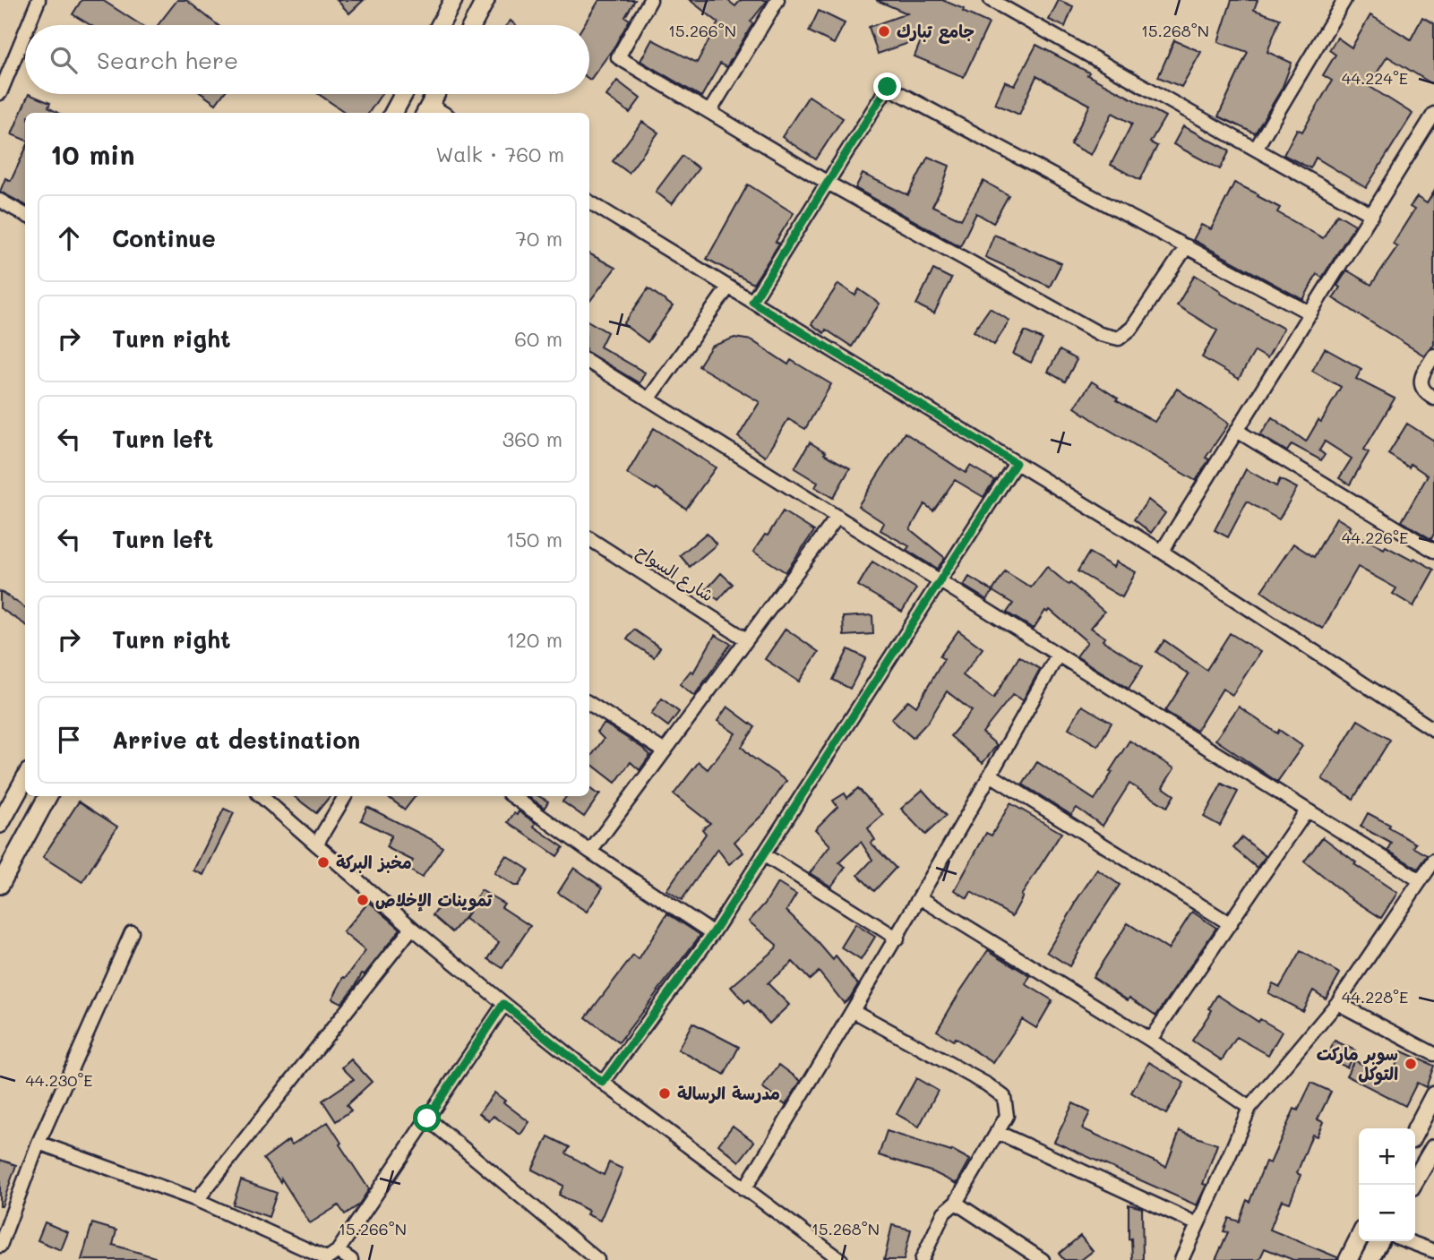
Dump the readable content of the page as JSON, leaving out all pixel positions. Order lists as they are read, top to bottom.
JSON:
{
  "streets": {
    "street": ["شارع السواح"]
  },
  "places": [
    "جامع تبارك",
    "مخبز البركة",
    "تموينات الإخلاص",
    "سوبر ماركت التوكل",
    "مدرسة الرسالة"
  ],
  "page": {
    "search": "Search here",
    "heading": ["10 min", "Walk · 760 m"],
    "list": [
      ["Continue", "70 m"],
      ["Turn right", "60 m"],
      ["Turn left", "360 m"],
      ["Turn left", "150 m"],
      ["Turn right", "120 m"],
      "Arrive at destination"
    ],
    "map_buttons": ["+", "−"]
  },
  "coordinates": [
    "15.266°N",
    "15.268°N",
    "44.224°E",
    "44.226°E",
    "44.228°E",
    "44.230°E"
  ]
}
